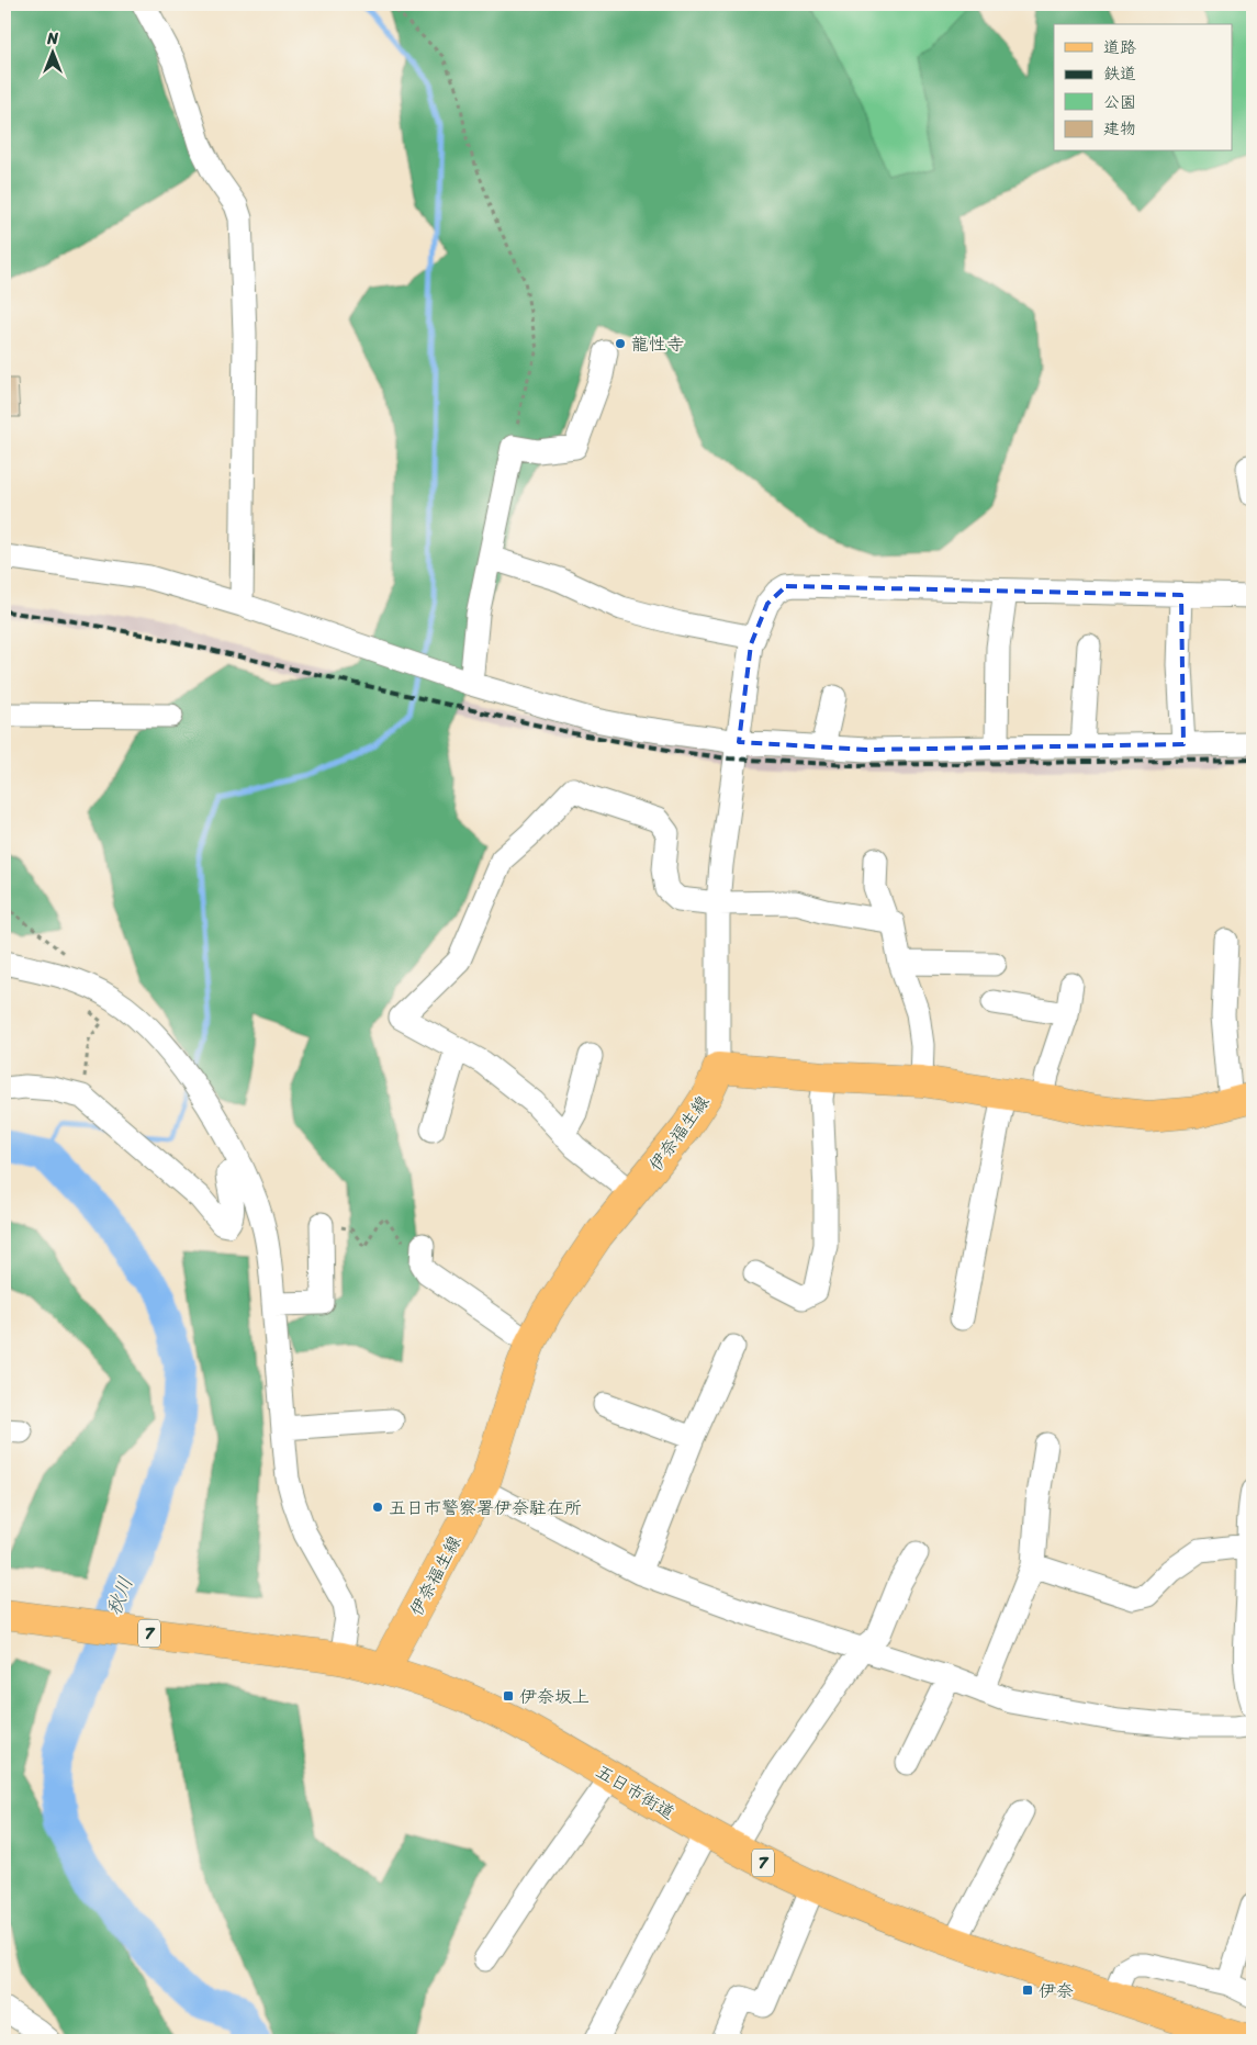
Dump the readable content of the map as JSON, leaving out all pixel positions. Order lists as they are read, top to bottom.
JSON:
{
  "streets": {
    "main road": ["伊奈福生線", "7", "五日市街道"]
  },
  "crossings": [
    ["伊奈福生線", "五日市街道"]
  ],
  "water": ["秋川"],
  "places": {
    "other": ["龍性寺", "五日市警察署伊奈駐在所"],
    "transit": ["伊奈坂上", "伊奈"]
  },
  "legend": [
    "道路",
    "鉄道",
    "公園",
    "建物"
  ],
  "north": "top"
}
